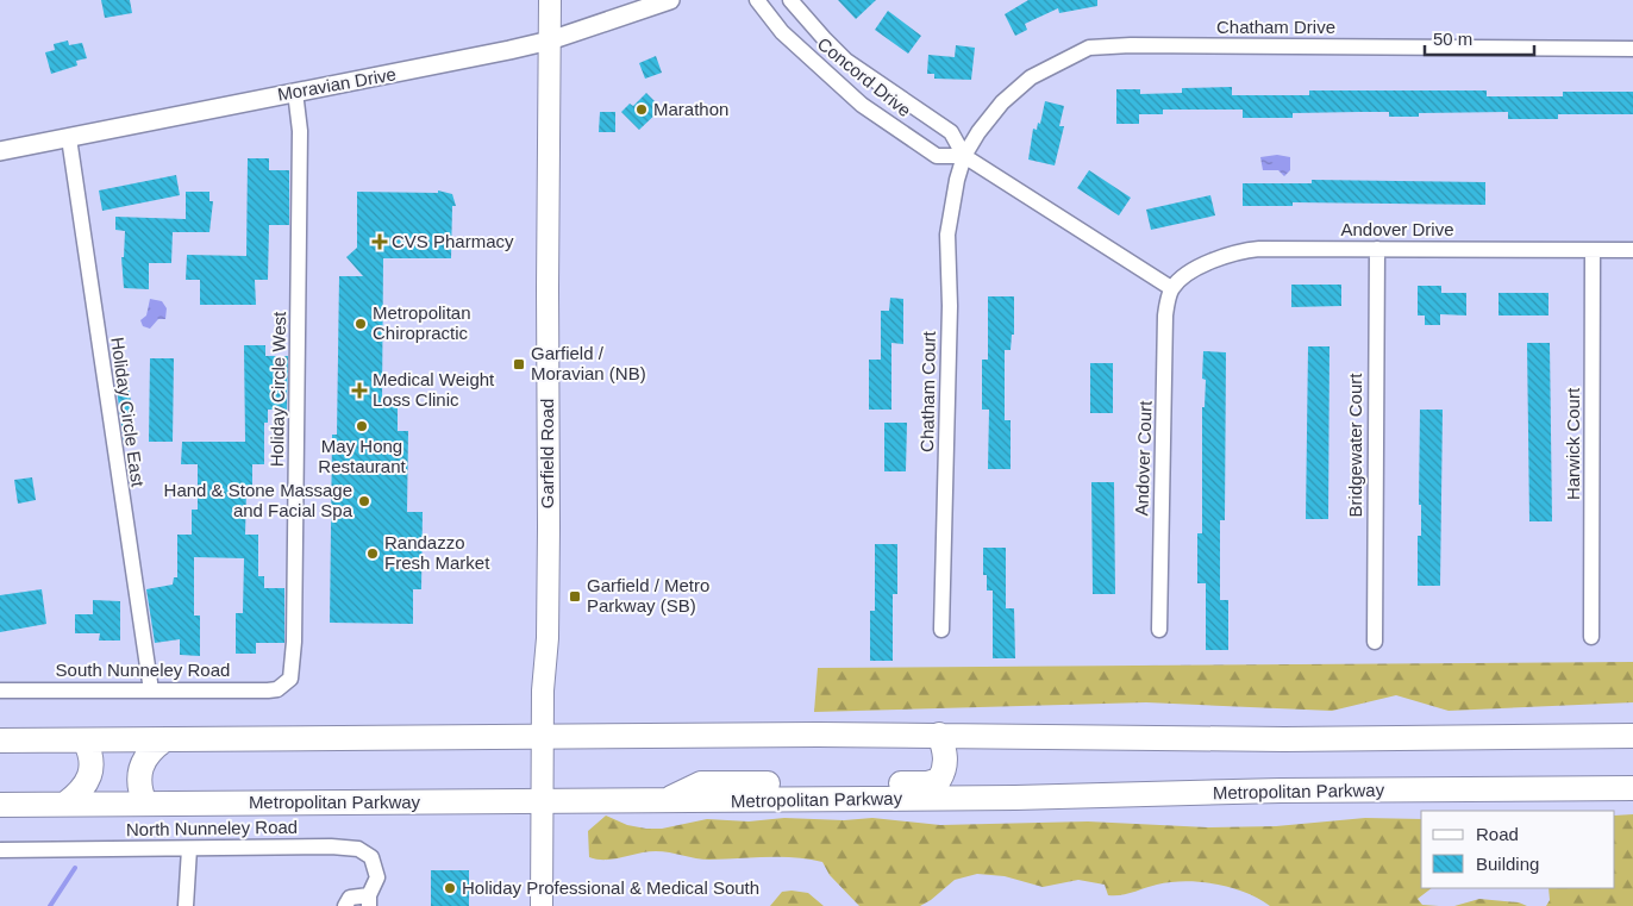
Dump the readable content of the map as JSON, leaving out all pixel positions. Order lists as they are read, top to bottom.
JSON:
{
  "streets": {
    "main road": ["Garfield Road", "Metropolitan Parkway"],
    "street": [
      "Chatham Drive",
      "Concord Drive",
      "Moravian Drive",
      "Andover Drive",
      "Holiday Circle West",
      "Chatham Court",
      "Holiday Circle East",
      "Harwick Court",
      "Bridgewater Court",
      "Andover Court",
      "South Nunneley Road",
      "North Nunneley Road"
    ]
  },
  "crossings": [
    ["Chatham Drive", "Concord Drive"],
    ["Chatham Drive", "Chatham Court"],
    ["Concord Drive", "Andover Drive"],
    ["Concord Drive", "Chatham Court"],
    ["Concord Drive", "Andover Court"],
    ["Moravian Drive", "Holiday Circle West"],
    ["Moravian Drive", "Holiday Circle East"],
    ["Moravian Drive", "Garfield Road"],
    ["Andover Drive", "Harwick Court"],
    ["Andover Drive", "Bridgewater Court"],
    ["Andover Drive", "Andover Court"],
    ["Holiday Circle West", "South Nunneley Road"],
    ["Holiday Circle East", "South Nunneley Road"],
    ["Garfield Road", "Metropolitan Parkway"]
  ],
  "places": {
    "other": [
      "Marathon",
      "Metropolitan Chiropractic",
      "May Hong Restaurant",
      "Hand & Stone Massage and Facial Spa",
      "Randazzo Fresh Market",
      "Holiday Professional & Medical South"
    ],
    "health": ["CVS Pharmacy", "Medical Weight Loss Clinic"],
    "transit": ["Garfield / Moravian (NB)", "Garfield / Metro Parkway (SB)"]
  },
  "legend": ["Road", "Building"],
  "scale_bar": "50 m"
}
